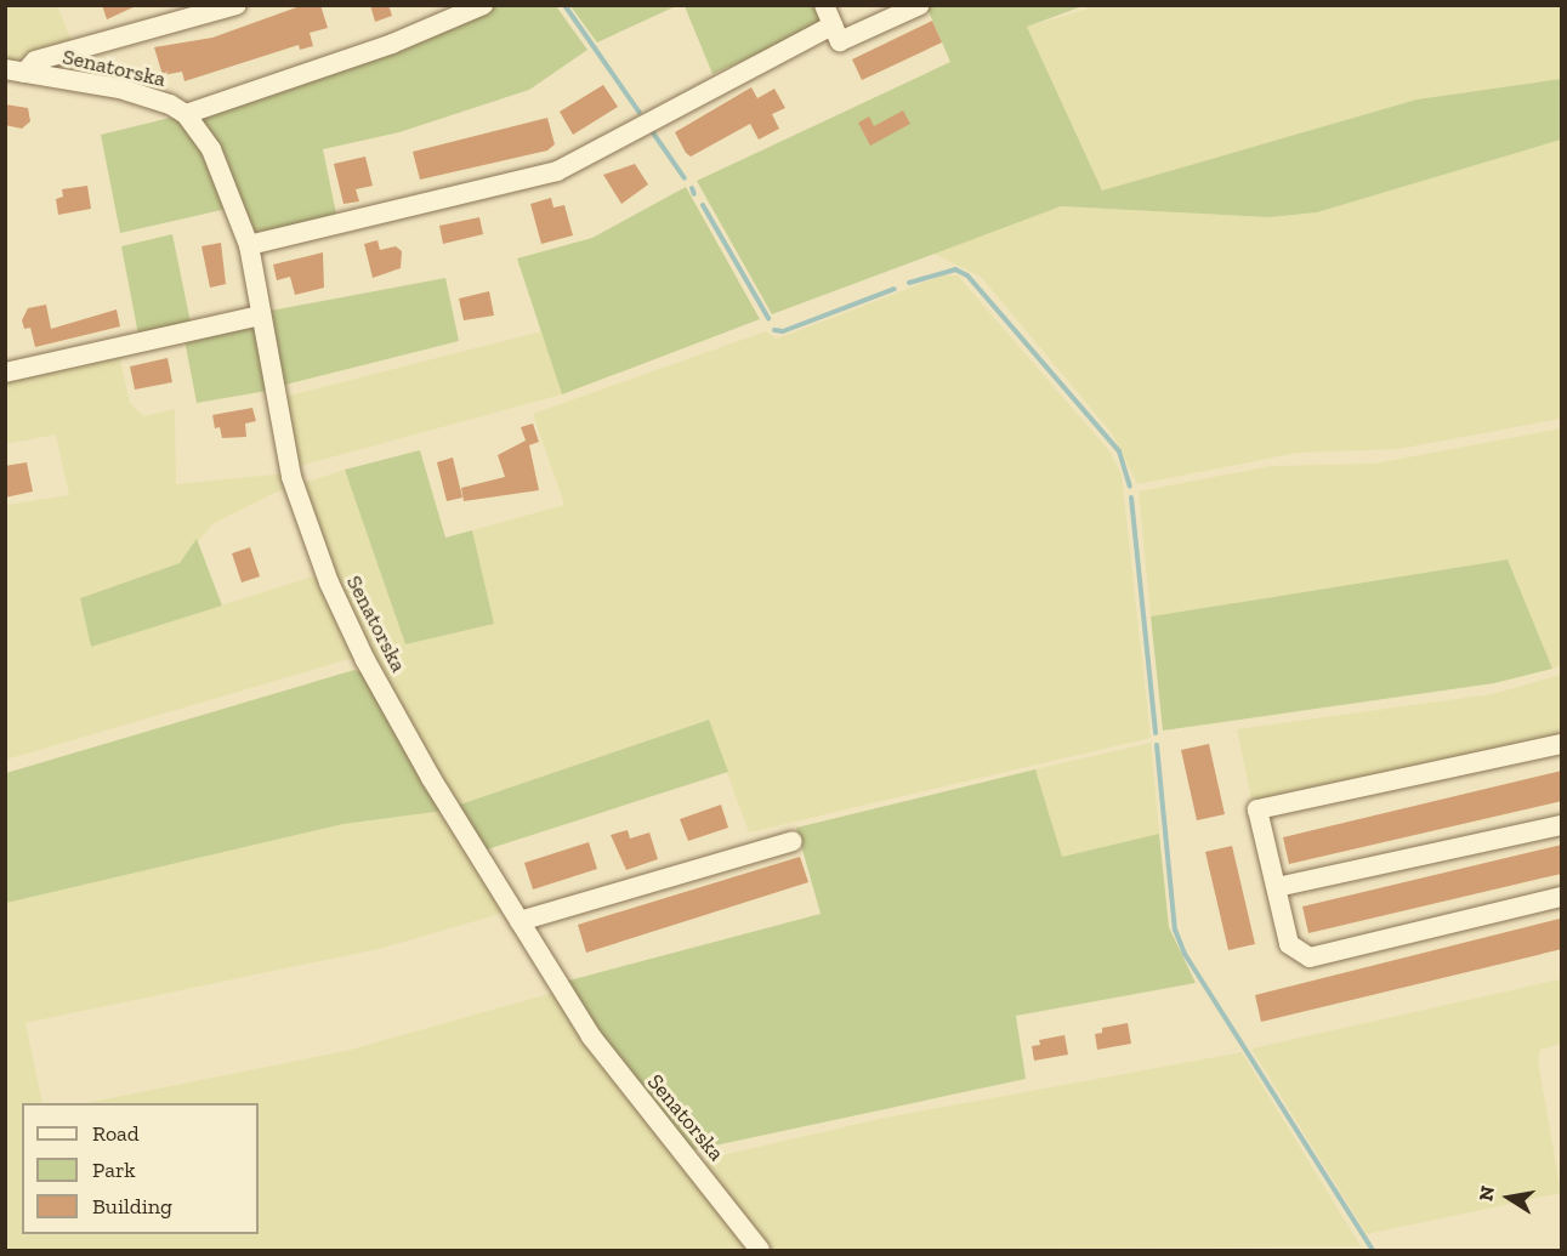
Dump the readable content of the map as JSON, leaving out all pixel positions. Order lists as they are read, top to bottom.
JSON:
{
  "streets": {
    "street": ["Senatorska"]
  },
  "legend": ["Road", "Park", "Building"],
  "north": "left"
}
